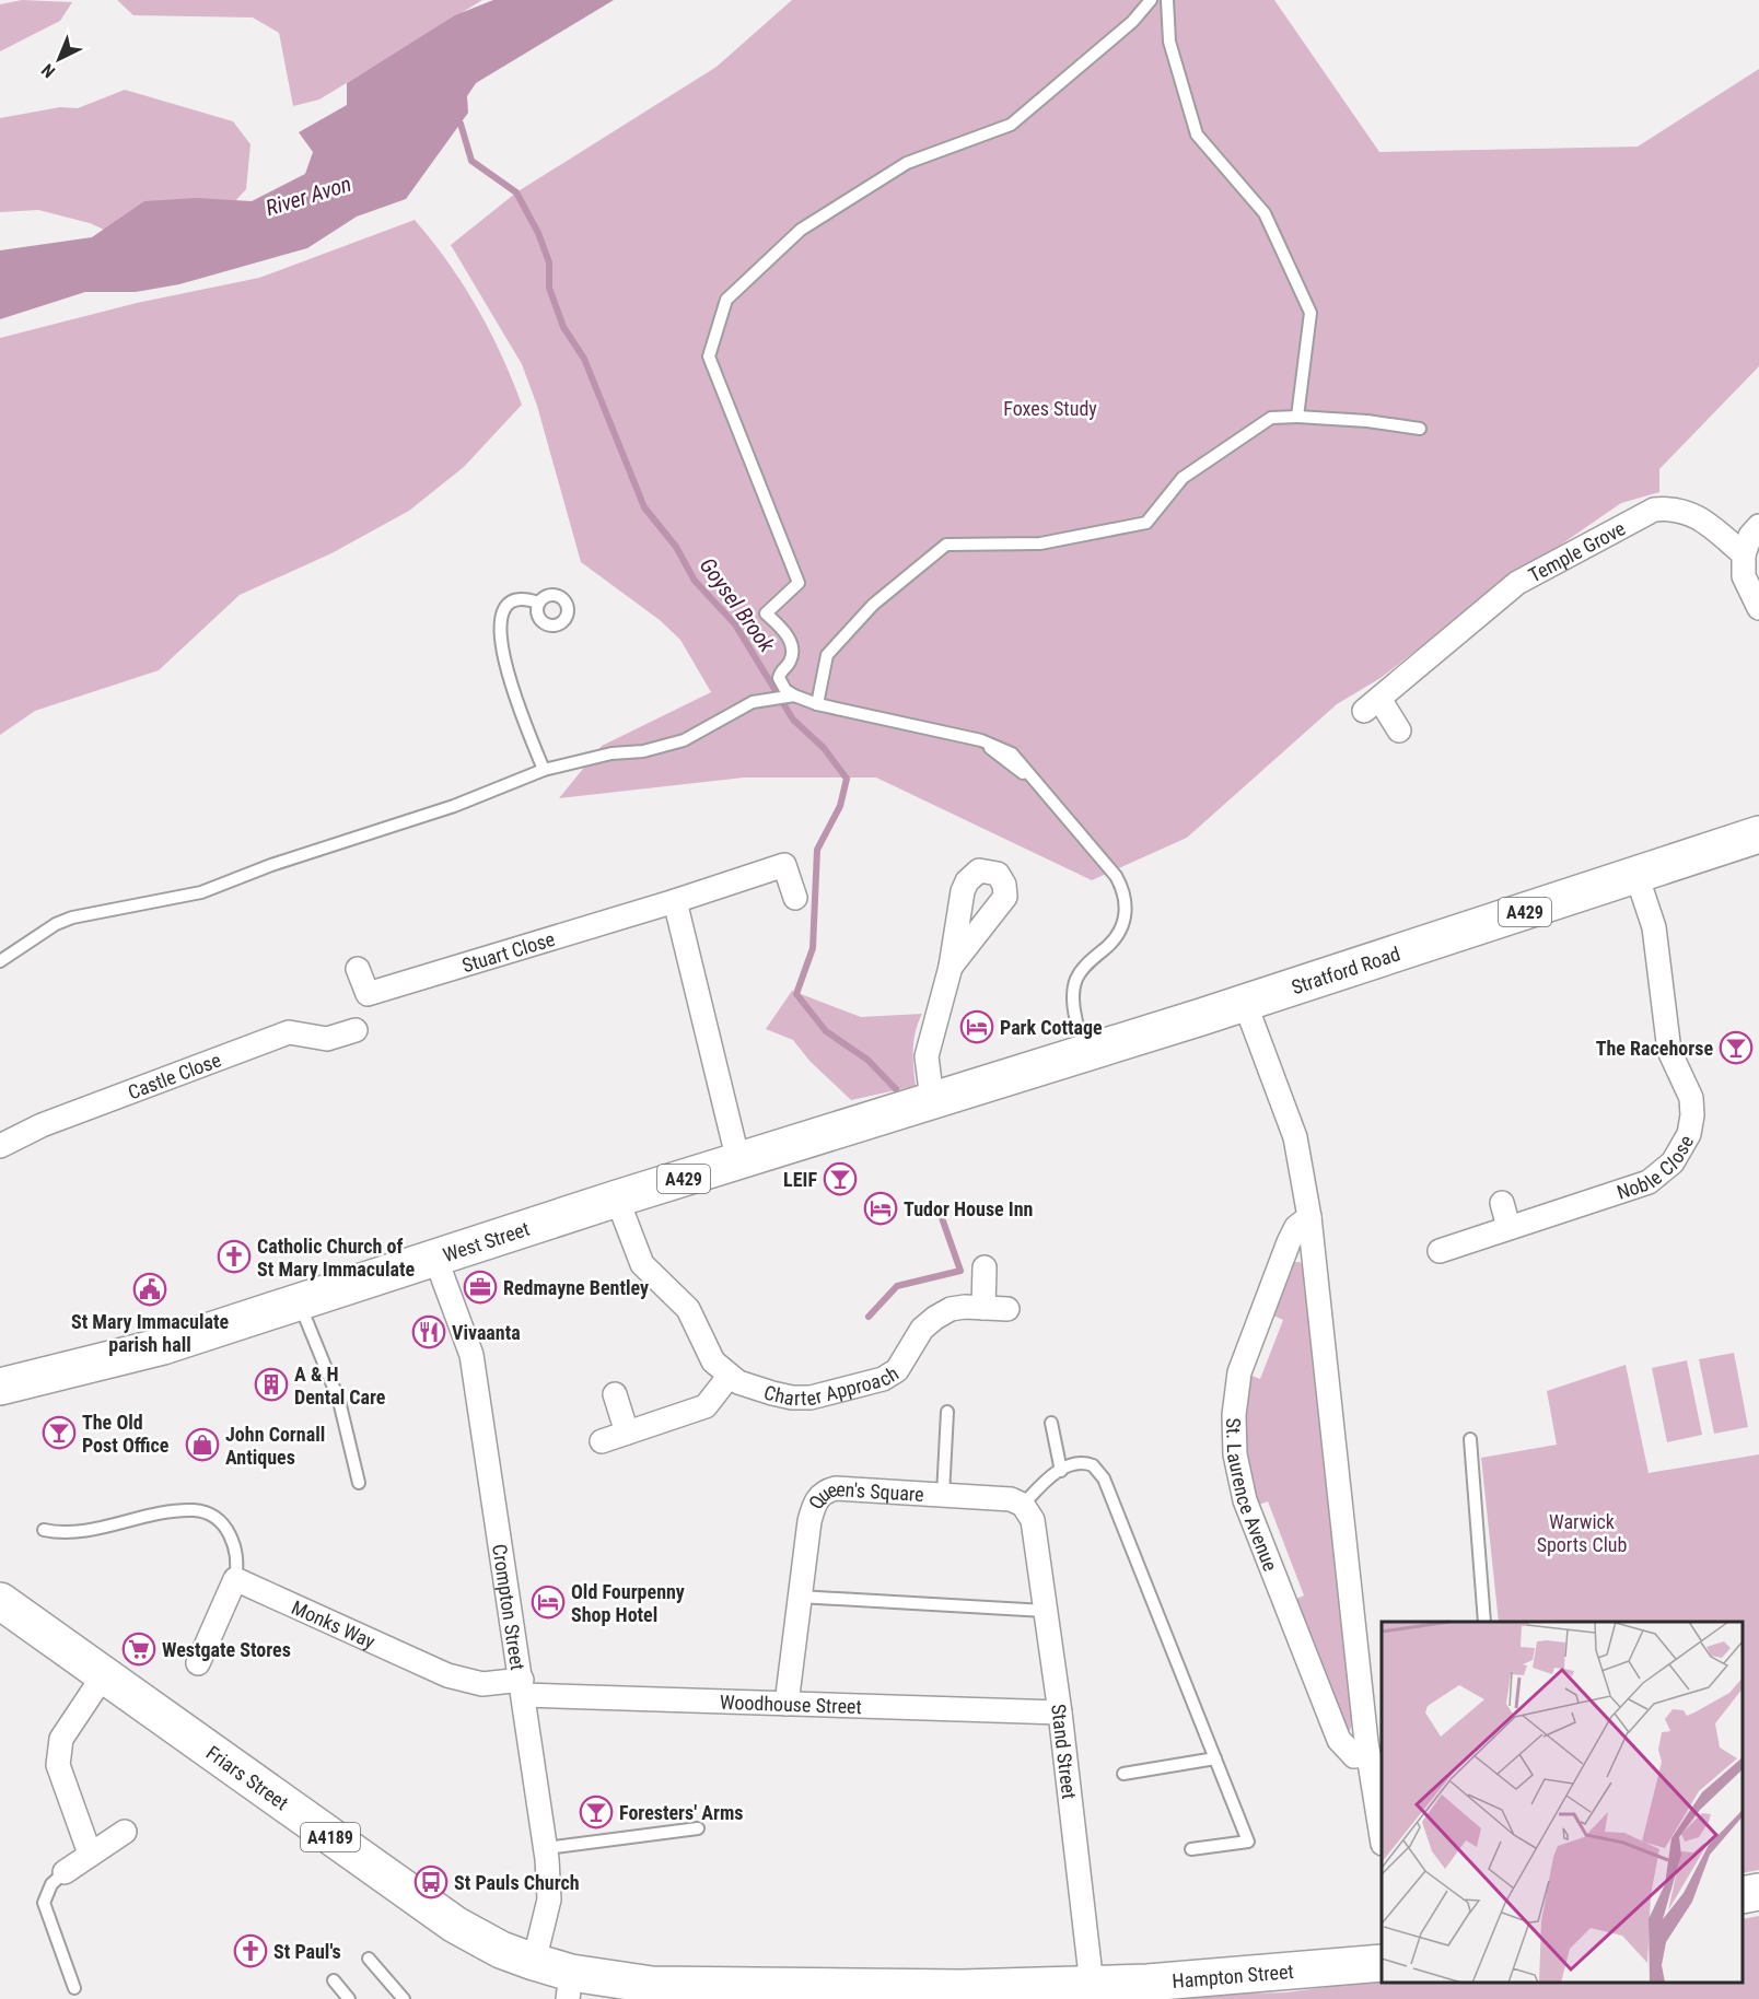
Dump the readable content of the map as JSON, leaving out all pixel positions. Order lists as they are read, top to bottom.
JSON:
{
  "streets": {
    "main road": [
      "A429",
      "Stratford Road",
      "West Street",
      "Friars Street",
      "A4189",
      "Hampton Street"
    ],
    "street": [
      "Temple Grove",
      "Stuart Close",
      "Castle Close",
      "Noble Close",
      "Charter Approach",
      "St. Laurence Avenue",
      "Queen's Square",
      "Crompton Street",
      "Monks Way",
      "Woodhouse Street",
      "Stand Street"
    ]
  },
  "crossings": [
    ["Stratford Road", "Noble Close"],
    ["Stratford Road", "West Street"],
    ["West Street", "Crompton Street"],
    ["Queen's Square", "Woodhouse Street"],
    ["Queen's Square", "Stand Street"],
    ["Crompton Street", "Monks Way"],
    ["Crompton Street", "Woodhouse Street"],
    ["Crompton Street", "Friars Street"],
    ["Crompton Street", "Hampton Street"],
    ["Monks Way", "Woodhouse Street"],
    ["Woodhouse Street", "Stand Street"],
    ["Stand Street", "Hampton Street"],
    ["Friars Street", "Hampton Street"]
  ],
  "water": ["River Avon", "Goysel Brook"],
  "parks": ["Foxes Study", "Warwick Sports Club"],
  "places": {
    "hotel": ["Park Cottage", "Tudor House Inn", "Old Fourpenny Shop Hotel"],
    "bar": [
      "The Racehorse",
      "LEIF",
      "The Old Post Office",
      "Foresters' Arms"
    ],
    "church": ["Catholic Church of St Mary Immaculate", "St Paul's"],
    "office": ["Redmayne Bentley"],
    "public building": ["St Mary Immaculate parish hall"],
    "restaurant": ["Vivaanta"],
    "building": ["A & H Dental Care"],
    "shop": ["John Cornall Antiques"],
    "supermarket": ["Westgate Stores"],
    "bus stop": ["St Pauls Church"]
  },
  "north": "bottom left"
}
